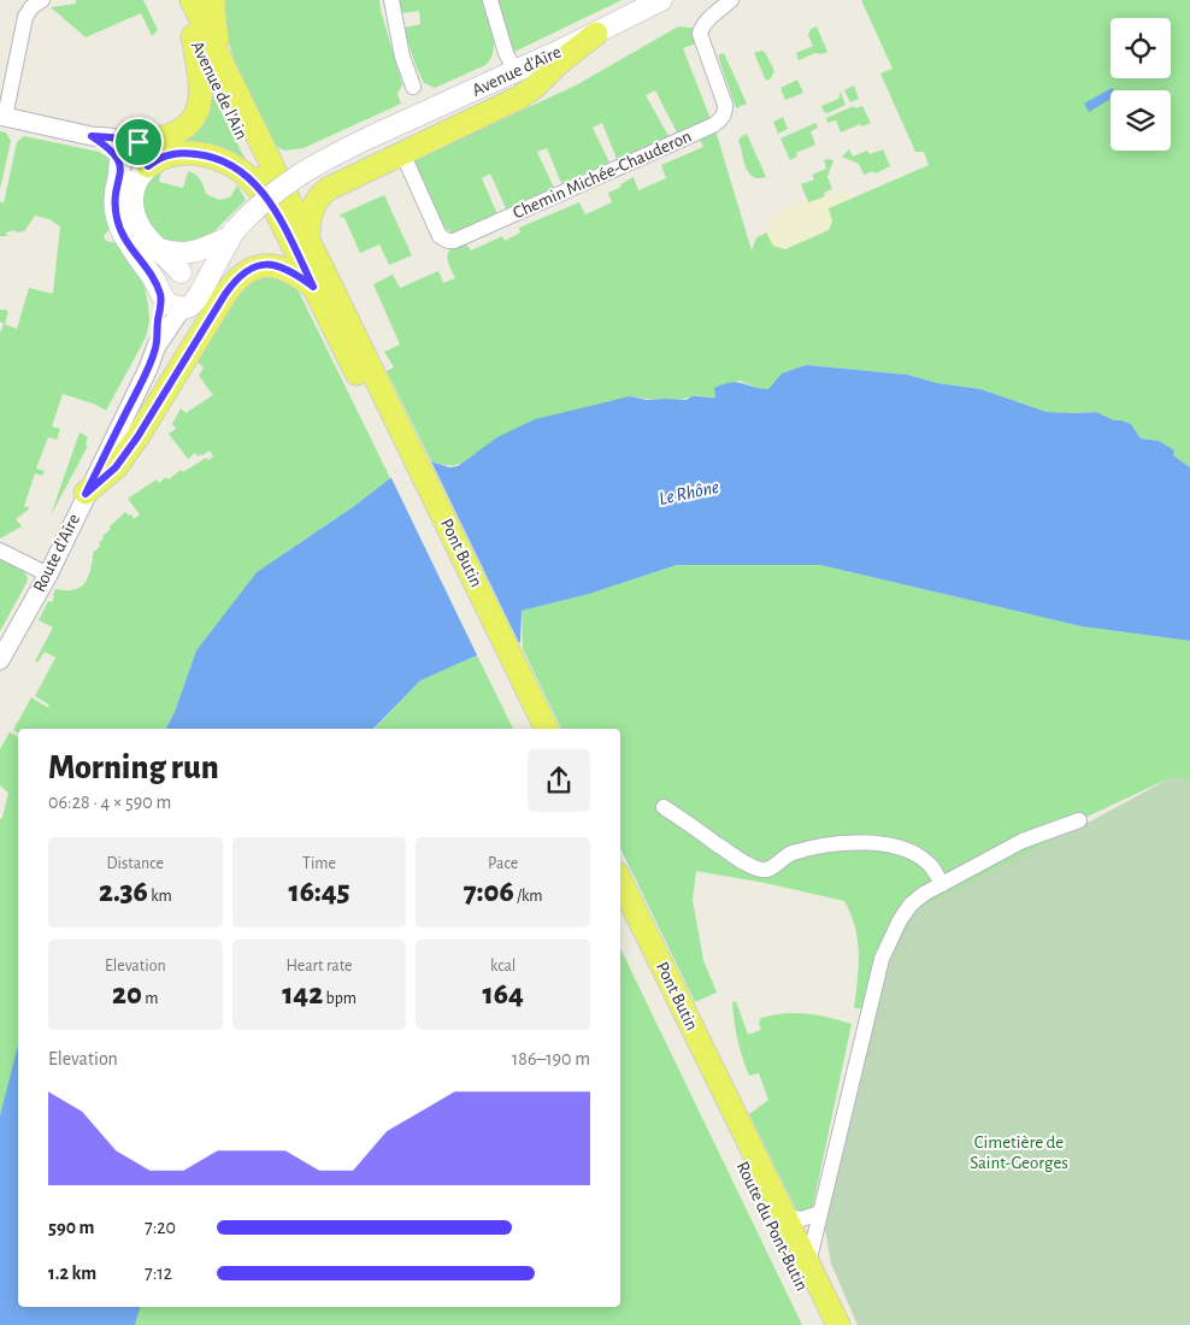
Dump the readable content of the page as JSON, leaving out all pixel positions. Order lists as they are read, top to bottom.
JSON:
{
  "streets": {
    "main road": [
      "Avenue d'Aïre",
      "Avenue de l'Ain",
      "Pont Butin",
      "Route du Pont-Butin"
    ],
    "street": ["Chemin Michée-Chauderon", "Route d'Aïre"]
  },
  "crossings": [
    ["Avenue de l'Ain", "Pont Butin"],
    ["Pont Butin", "Route du Pont-Butin"]
  ],
  "water": ["Le Rhône"],
  "parks": ["Cimetière de Saint-Georges"],
  "page": {
    "heading": ["Morning run", "06:28 · 4 × 590 m"],
    "stats": [
      ["Distance", "2.36 km"],
      ["Time", "16:45"],
      ["Pace", "7:06 /km"],
      ["Elevation", "20 m"],
      ["Heart rate", "142 bpm"],
      ["kcal", "164"]
    ],
    "chart": ["Elevation", "186–190 m"],
    "list": [
      {
        "name": "590 m",
        "note": "7:20"
      },
      {
        "name": "1.2 km",
        "note": "7:12"
      }
    ]
  }
}
